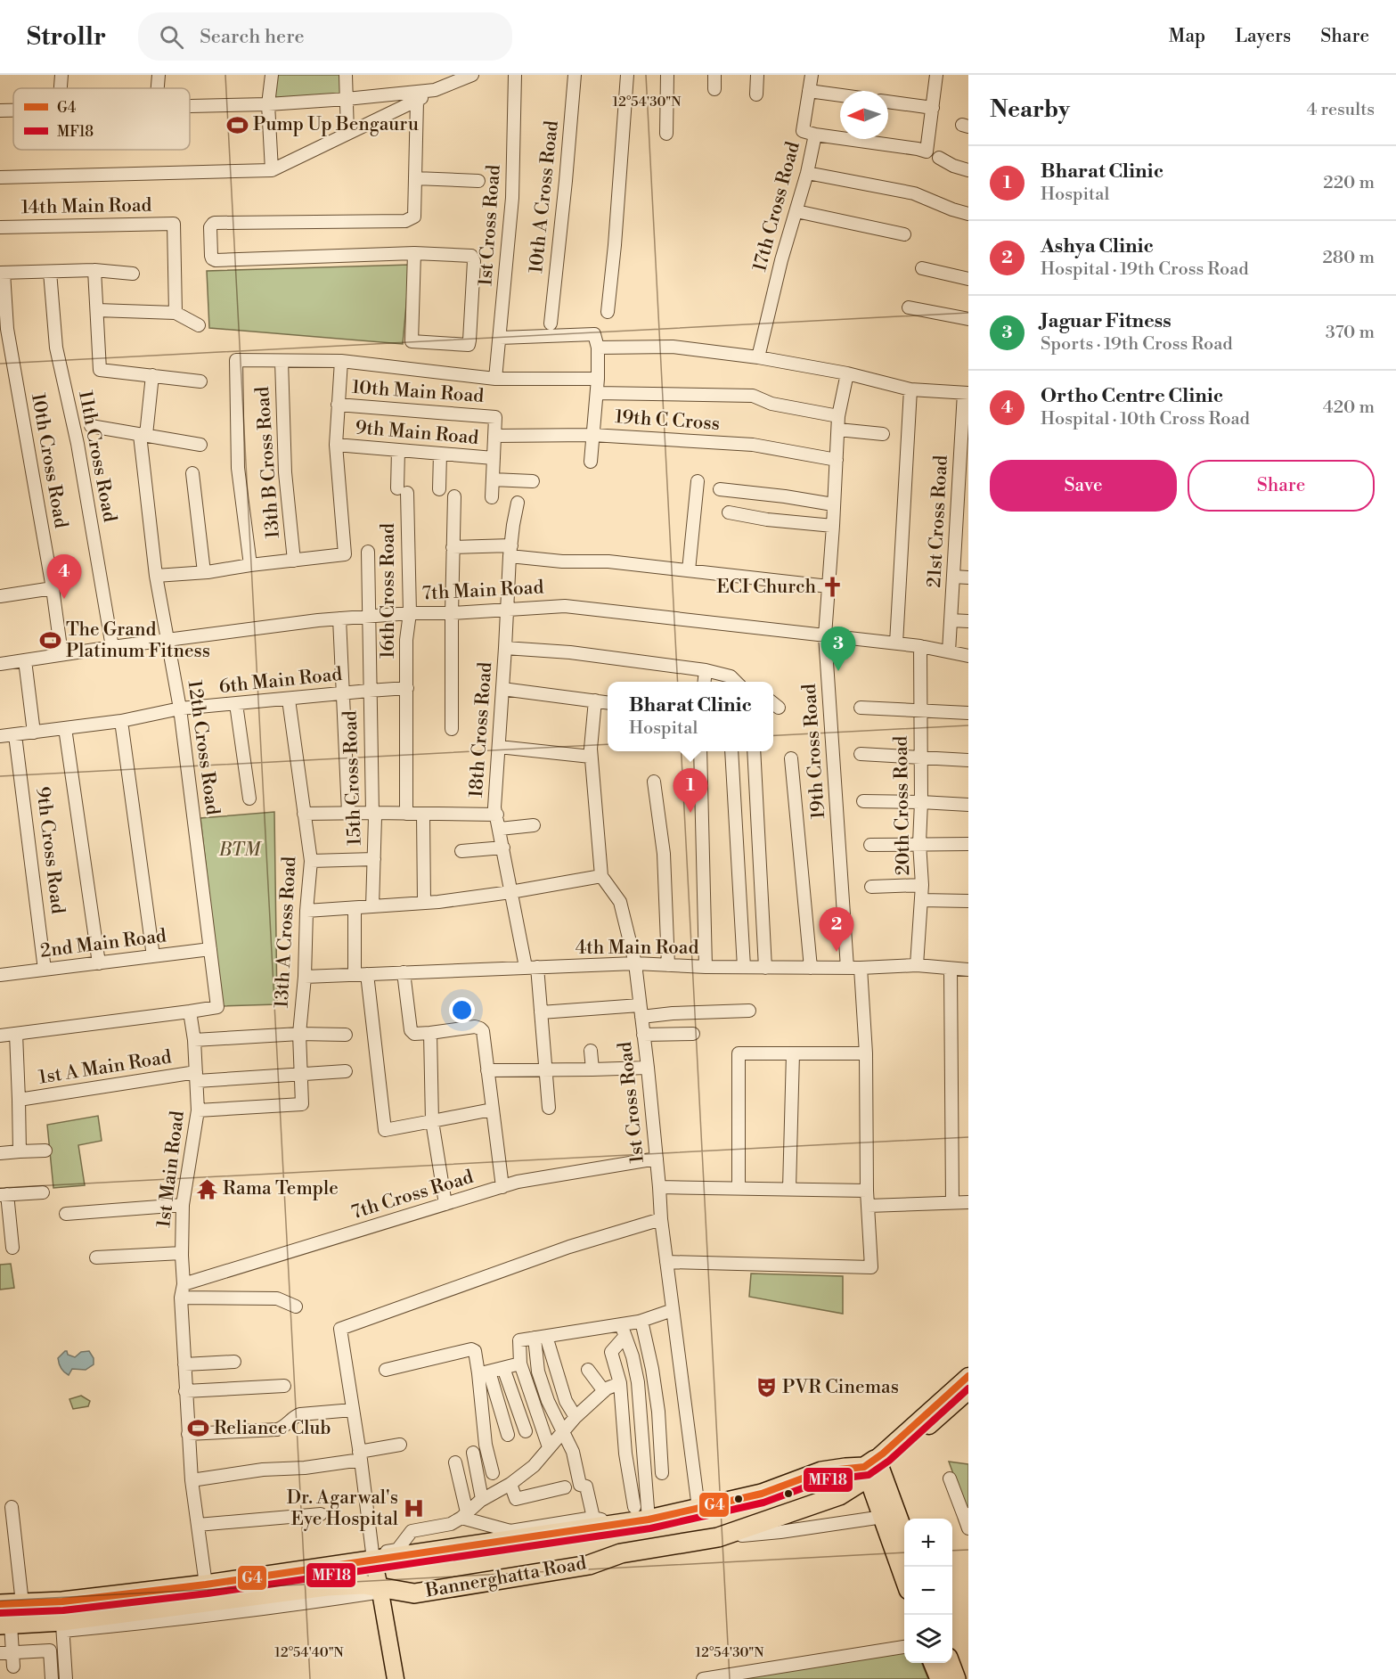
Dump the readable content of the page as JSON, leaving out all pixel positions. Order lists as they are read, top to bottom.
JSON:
{
  "streets": {
    "highway": ["Bannerghatta Road"],
    "street": [
      "10th A Cross Road",
      "14th Main Road",
      "17th Cross Road",
      "1st Cross Road",
      "10th Main Road",
      "19th C Cross",
      "9th Main Road",
      "11th Cross Road",
      "10th Cross Road",
      "13th B Cross Road",
      "21st Cross Road",
      "16th Cross Road",
      "7th Main Road",
      "6th Main Road",
      "18th Cross Road",
      "12th Cross Road",
      "19th Cross Road",
      "15th Cross Road",
      "20th Cross Road",
      "9th Cross Road",
      "13th A Cross Road",
      "2nd Main Road",
      "4th Main Road",
      "1st A Main Road",
      "1st Main Road",
      "7th Cross Road"
    ]
  },
  "crossings": [
    ["1st Cross Road", "19th Cross Road"],
    ["1st Cross Road", "4th Main Road"],
    ["1st Cross Road", "7th Cross Road"],
    ["1st Cross Road", "Bannerghatta Road"],
    ["10th Main Road", "19th C Cross"],
    ["19th C Cross", "19th Cross Road"],
    ["9th Main Road", "16th Cross Road"],
    ["11th Cross Road", "7th Main Road"],
    ["10th Cross Road", "7th Main Road"],
    ["21st Cross Road", "7th Main Road"],
    ["16th Cross Road", "7th Main Road"],
    ["16th Cross Road", "6th Main Road"],
    ["7th Main Road", "18th Cross Road"],
    ["7th Main Road", "12th Cross Road"],
    ["7th Main Road", "19th Cross Road"],
    ["7th Main Road", "15th Cross Road"],
    ["7th Main Road", "20th Cross Road"],
    ["6th Main Road", "12th Cross Road"],
    ["6th Main Road", "15th Cross Road"],
    ["6th Main Road", "9th Cross Road"],
    ["6th Main Road", "13th A Cross Road"],
    ["18th Cross Road", "4th Main Road"],
    ["12th Cross Road", "2nd Main Road"],
    ["12th Cross Road", "1st Main Road"],
    ["19th Cross Road", "4th Main Road"],
    ["20th Cross Road", "4th Main Road"],
    ["9th Cross Road", "2nd Main Road"],
    ["13th A Cross Road", "4th Main Road"],
    ["13th A Cross Road", "1st A Main Road"],
    ["13th A Cross Road", "1st Main Road"],
    ["1st A Main Road", "1st Main Road"],
    ["1st Main Road", "7th Cross Road"],
    ["1st Main Road", "Bannerghatta Road"]
  ],
  "parks": ["BTM"],
  "places": {
    "sports": ["Pump Up Bengauru", "The Grand Platinum Fitness", "Reliance Club"],
    "church": ["ECI Church"],
    "temple": ["Rama Temple"],
    "theatre": ["PVR Cinemas"],
    "hospital": ["Dr. Agarwal's Eye Hospital"]
  },
  "lines": ["transit line G4", "transit line MF18"],
  "legend": ["G4", "MF18"],
  "north": "left",
  "page": {
    "header": "Strollr",
    "search": "Search here",
    "nav": ["Map", "Layers", "Share"],
    "heading": ["Nearby", "4 results"],
    "list": [
      {
        "mark": "1",
        "name": "Bharat Clinic",
        "note": "Hospital",
        "value": "220 m"
      },
      {
        "mark": "2",
        "name": "Ashya Clinic",
        "note": "Hospital · 19th Cross Road",
        "value": "280 m"
      },
      {
        "mark": "3",
        "name": "Jaguar Fitness",
        "note": "Sports · 19th Cross Road",
        "value": "370 m"
      },
      {
        "mark": "4",
        "name": "Ortho Centre Clinic",
        "note": "Hospital · 10th Cross Road",
        "value": "420 m"
      }
    ],
    "buttons": ["Save", "Share"],
    "pins": [
      "4",
      "3",
      "1",
      "2"
    ],
    "popup": ["Bharat Clinic", "Hospital"],
    "map_buttons": ["+", "−"]
  },
  "coordinates": ["12°54'30\"N", "12°54'40\"N"]
}
